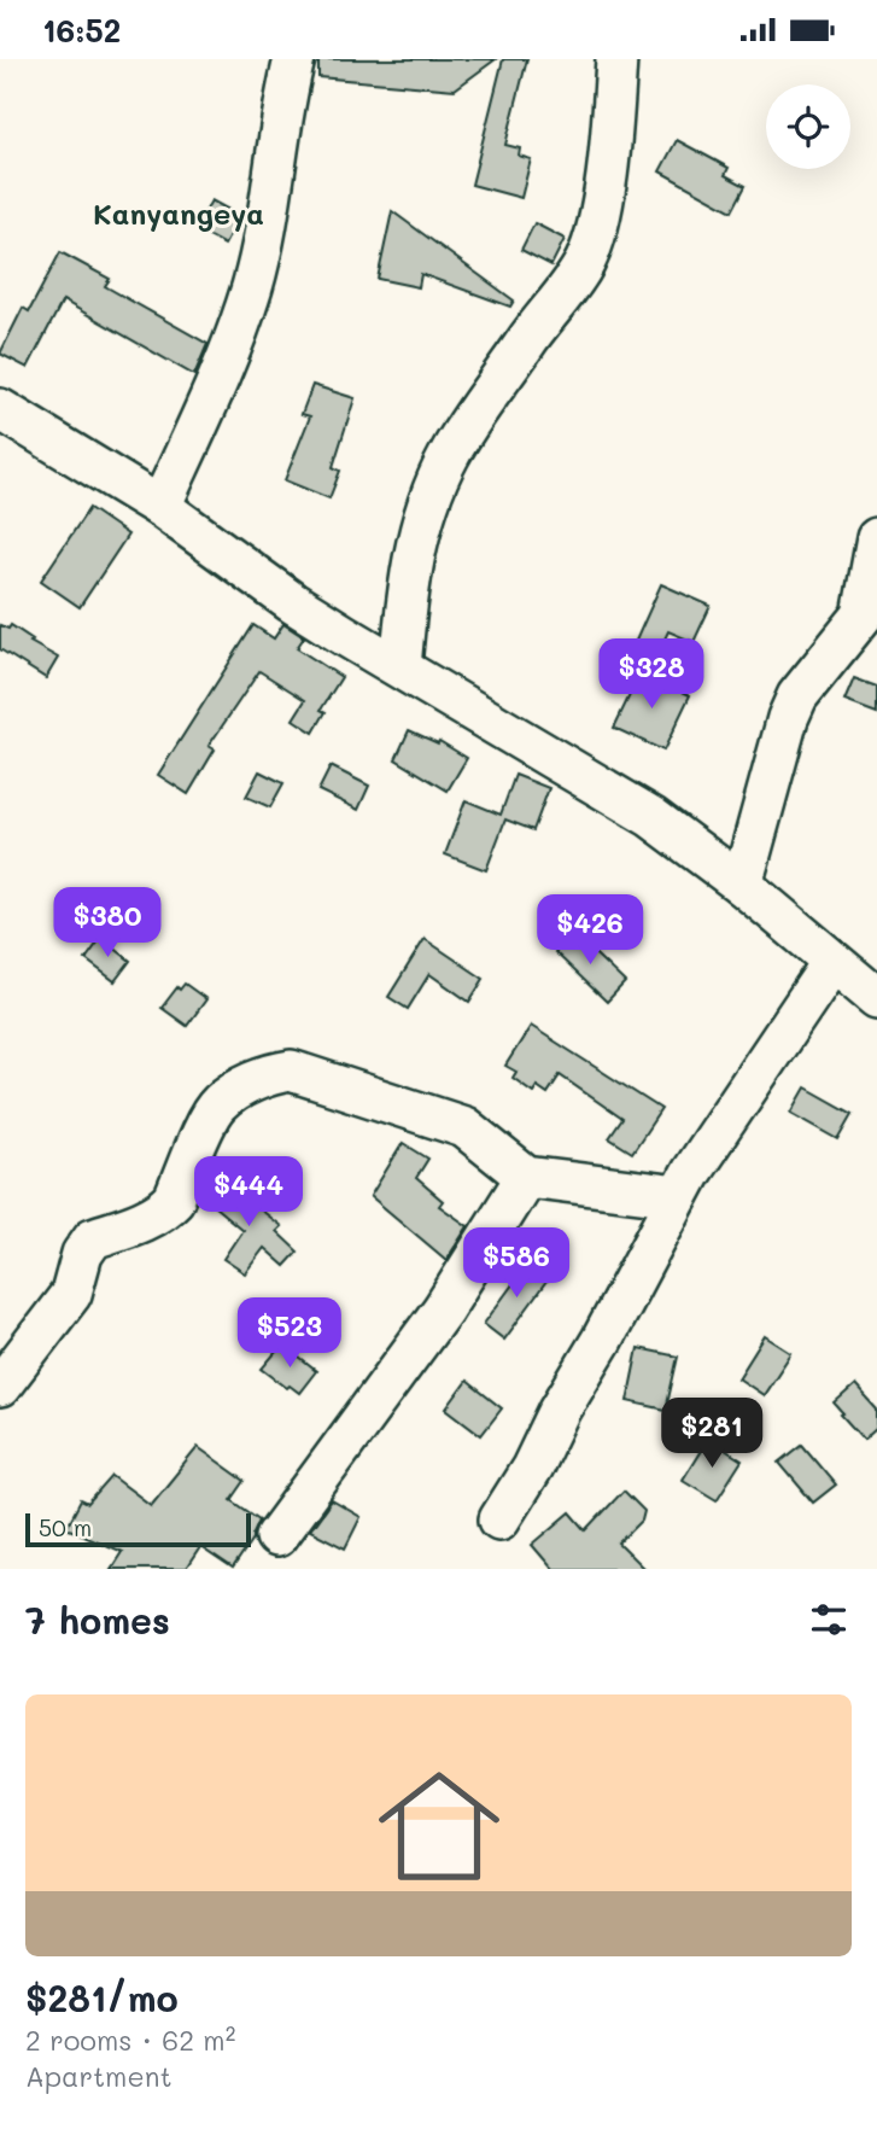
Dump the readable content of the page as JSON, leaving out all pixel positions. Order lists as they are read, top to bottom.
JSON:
{
  "districts": ["Kanyangeya"],
  "scale_bar": "50 m",
  "page": {
    "status": "16:52",
    "price": [
      "$328",
      "$380",
      "$426",
      "$444",
      "$586",
      "$523",
      "$281"
    ],
    "scale": "50 m",
    "heading": "7 homes",
    "list": [
      {
        "name": "$281/mo",
        "note": "2 rooms · 62 m² · Apartment"
      }
    ]
  }
}
